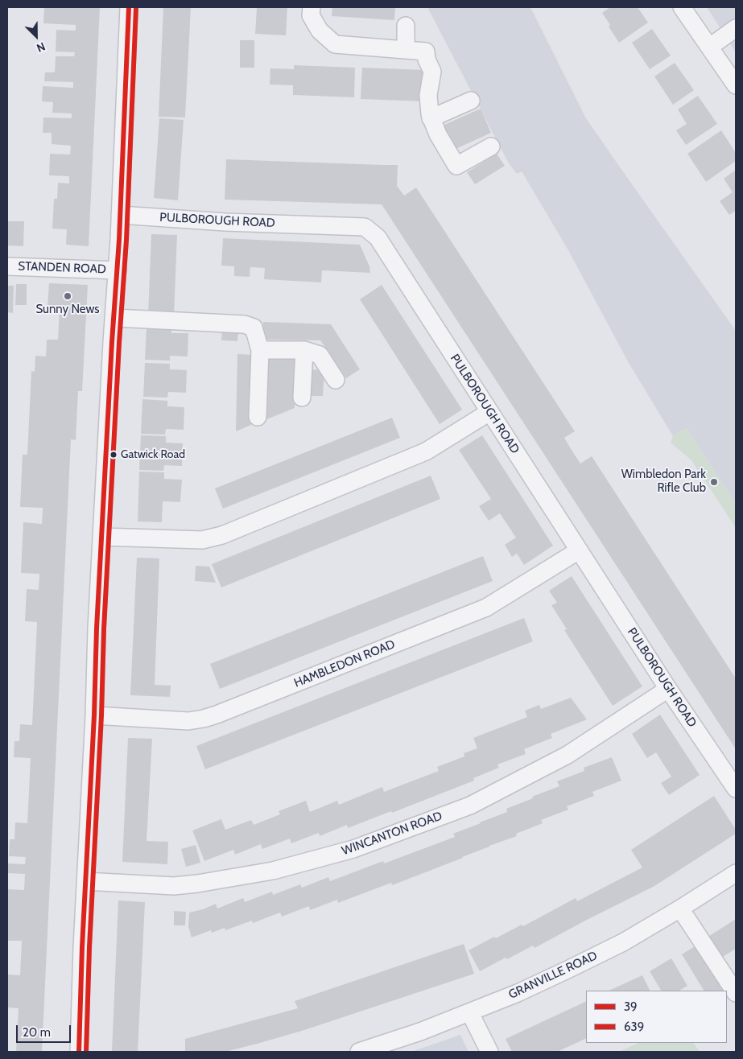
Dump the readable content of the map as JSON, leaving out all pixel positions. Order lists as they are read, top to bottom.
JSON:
{
  "streets": {
    "street": [
      "PULBOROUGH ROAD",
      "STANDEN ROAD",
      "HAMBLEDON ROAD",
      "WINCANTON ROAD",
      "GRANVILLE ROAD"
    ]
  },
  "crossings": [
    ["PULBOROUGH ROAD", "HAMBLEDON ROAD"],
    ["PULBOROUGH ROAD", "WINCANTON ROAD"]
  ],
  "places": ["Sunny News", "Gatwick Road", "Wimbledon Park Rifle Club"],
  "lines": ["transit line 39", "transit line 639"],
  "legend": ["39", "639"],
  "scale_bar": "20 m",
  "north": "bottom right"
}
